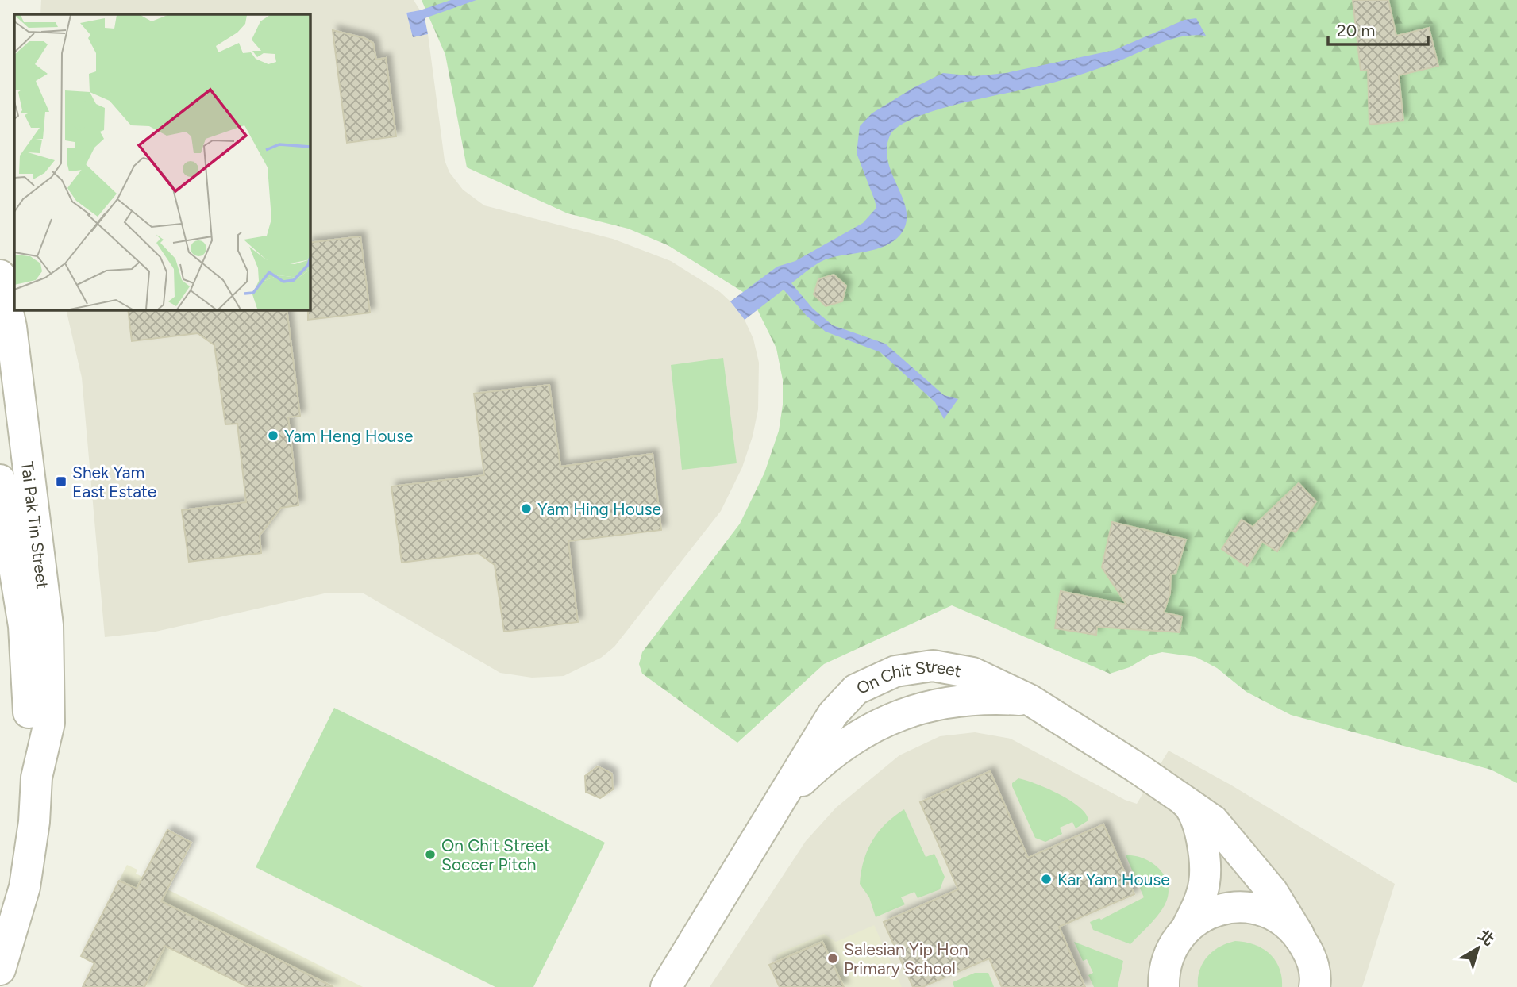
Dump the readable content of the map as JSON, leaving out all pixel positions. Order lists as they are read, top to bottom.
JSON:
{
  "streets": {
    "street": ["Tai Pak Tin Street", "On Chit Street"]
  },
  "places": {
    "other": [
      "Yam Heng House",
      "Yam Hing House",
      "On Chit Street Soccer Pitch",
      "Kar Yam House",
      "Salesian Yip Hon Primary School"
    ],
    "transit": ["Shek Yam East Estate"]
  },
  "scale_bar": "20 m",
  "north": "top right"
}
